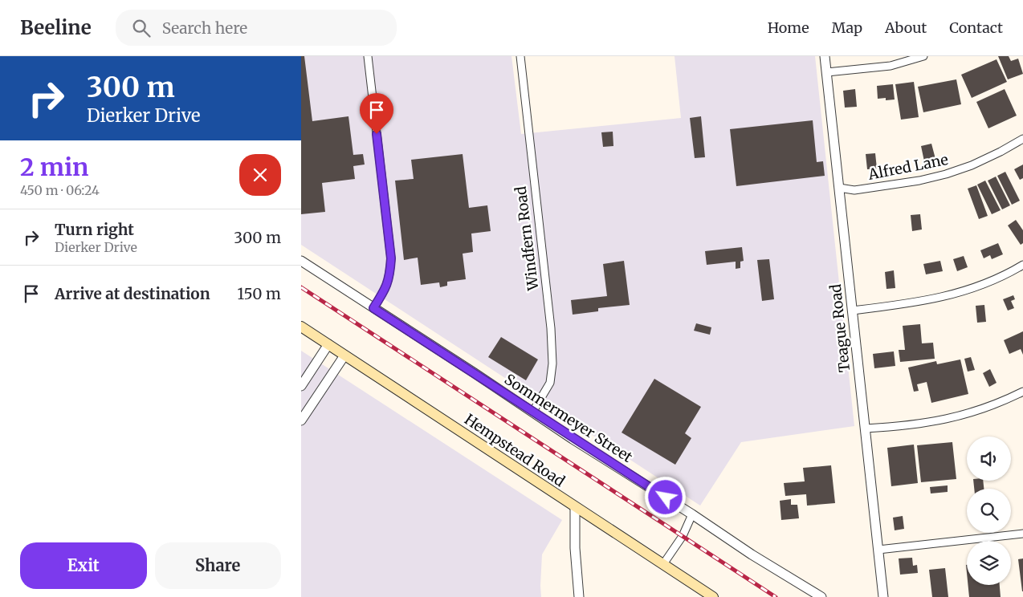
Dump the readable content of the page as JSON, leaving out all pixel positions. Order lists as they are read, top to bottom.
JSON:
{
  "streets": {
    "main road": ["Hempstead Road"],
    "street": [
      "Alfred Lane",
      "Windfern Road",
      "Teague Road",
      "Sommermeyer Street"
    ]
  },
  "crossings": [
    ["Alfred Lane", "Teague Road"],
    ["Windfern Road", "Sommermeyer Street"]
  ],
  "page": {
    "header": "Beeline",
    "search": "Search here",
    "nav": [
      "Home",
      "Map",
      "About",
      "Contact"
    ],
    "turn": ["300 m", "Dierker Drive"],
    "heading": ["2 min", "450 m · 06:24"],
    "list": [
      {
        "name": "Turn right",
        "note": "Dierker Drive",
        "value": "300 m"
      },
      {
        "name": "Arrive at destination",
        "value": "150 m"
      }
    ],
    "buttons": ["Exit", "Share"]
  }
}
